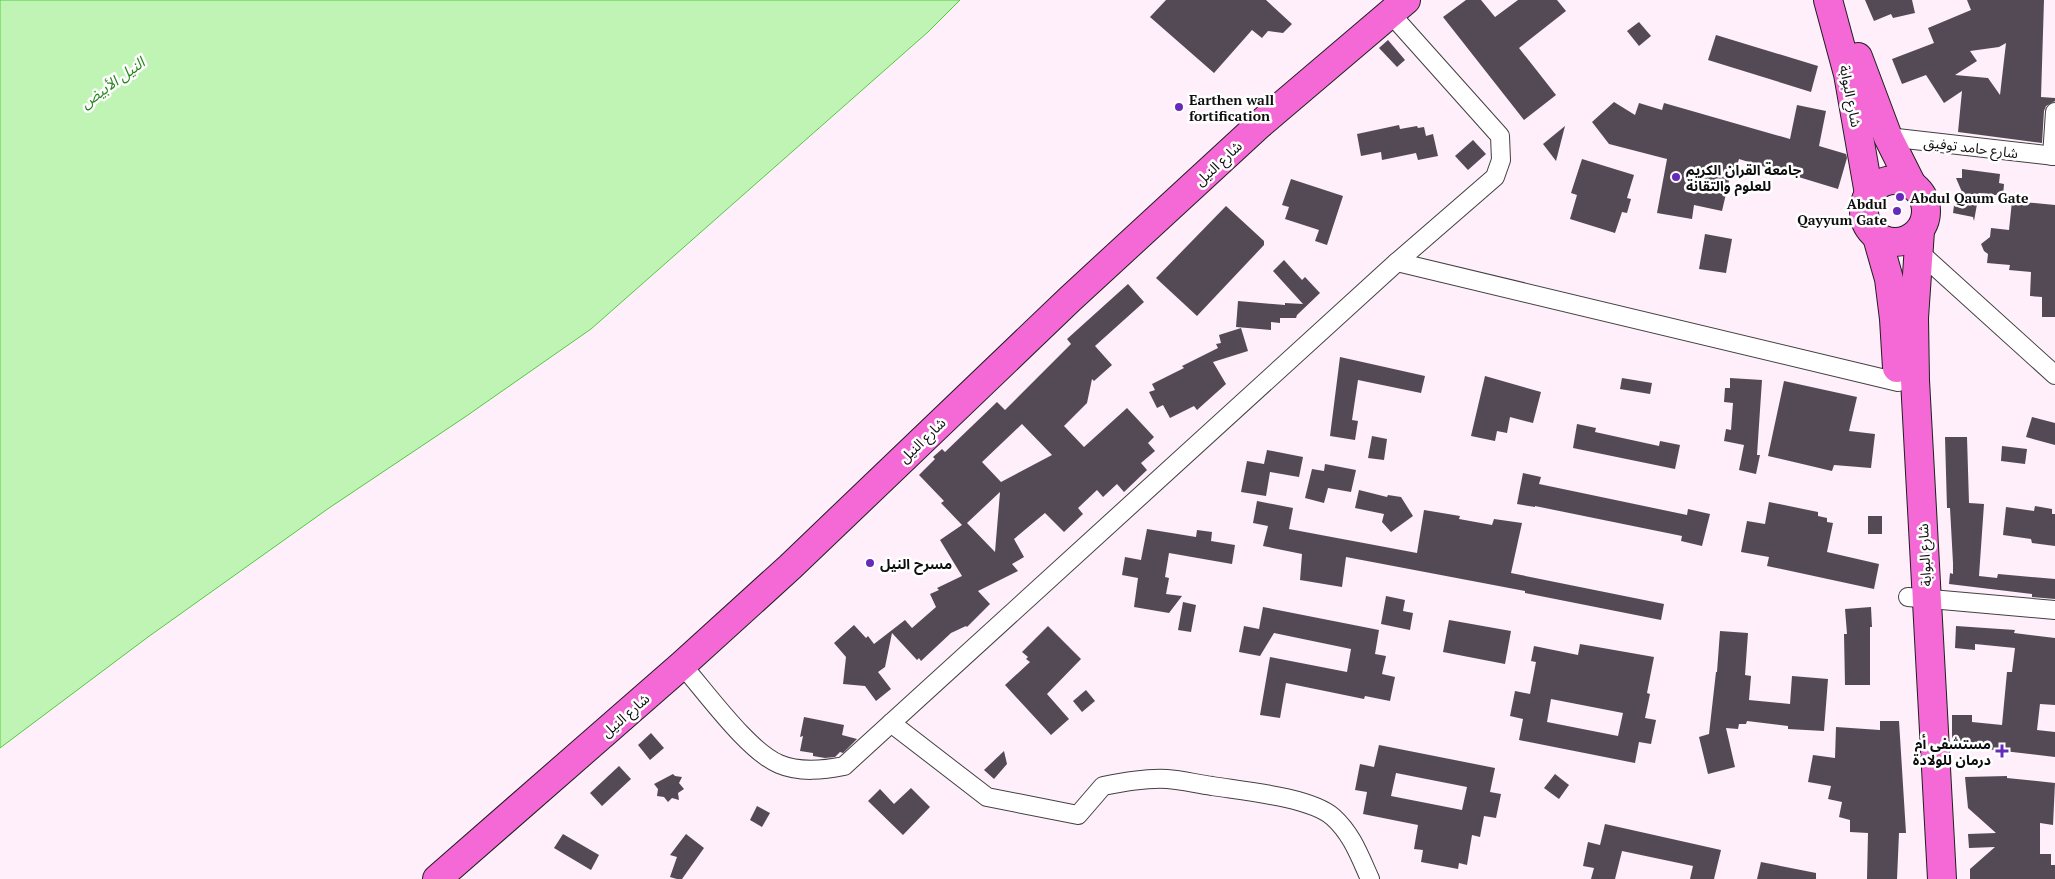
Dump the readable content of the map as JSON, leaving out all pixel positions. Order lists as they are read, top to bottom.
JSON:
{
  "streets": {
    "main road": ["شارع البوابة", "شارع النيل"],
    "street": ["شارع حامد توفيق"]
  },
  "crossings": [
    ["شارع البوابة", "شارع حامد توفيق"]
  ],
  "water": ["النيل الأبيض"],
  "places": {
    "other": [
      "Earthen wall fortification",
      "جامعة القران الكريم للعلوم والتقانة",
      "Abdul Qaum Gate",
      "Abdul Qayyum Gate",
      "مسرح النيل"
    ],
    "health": ["مستشفى أم درمان للولادة"]
  }
}
